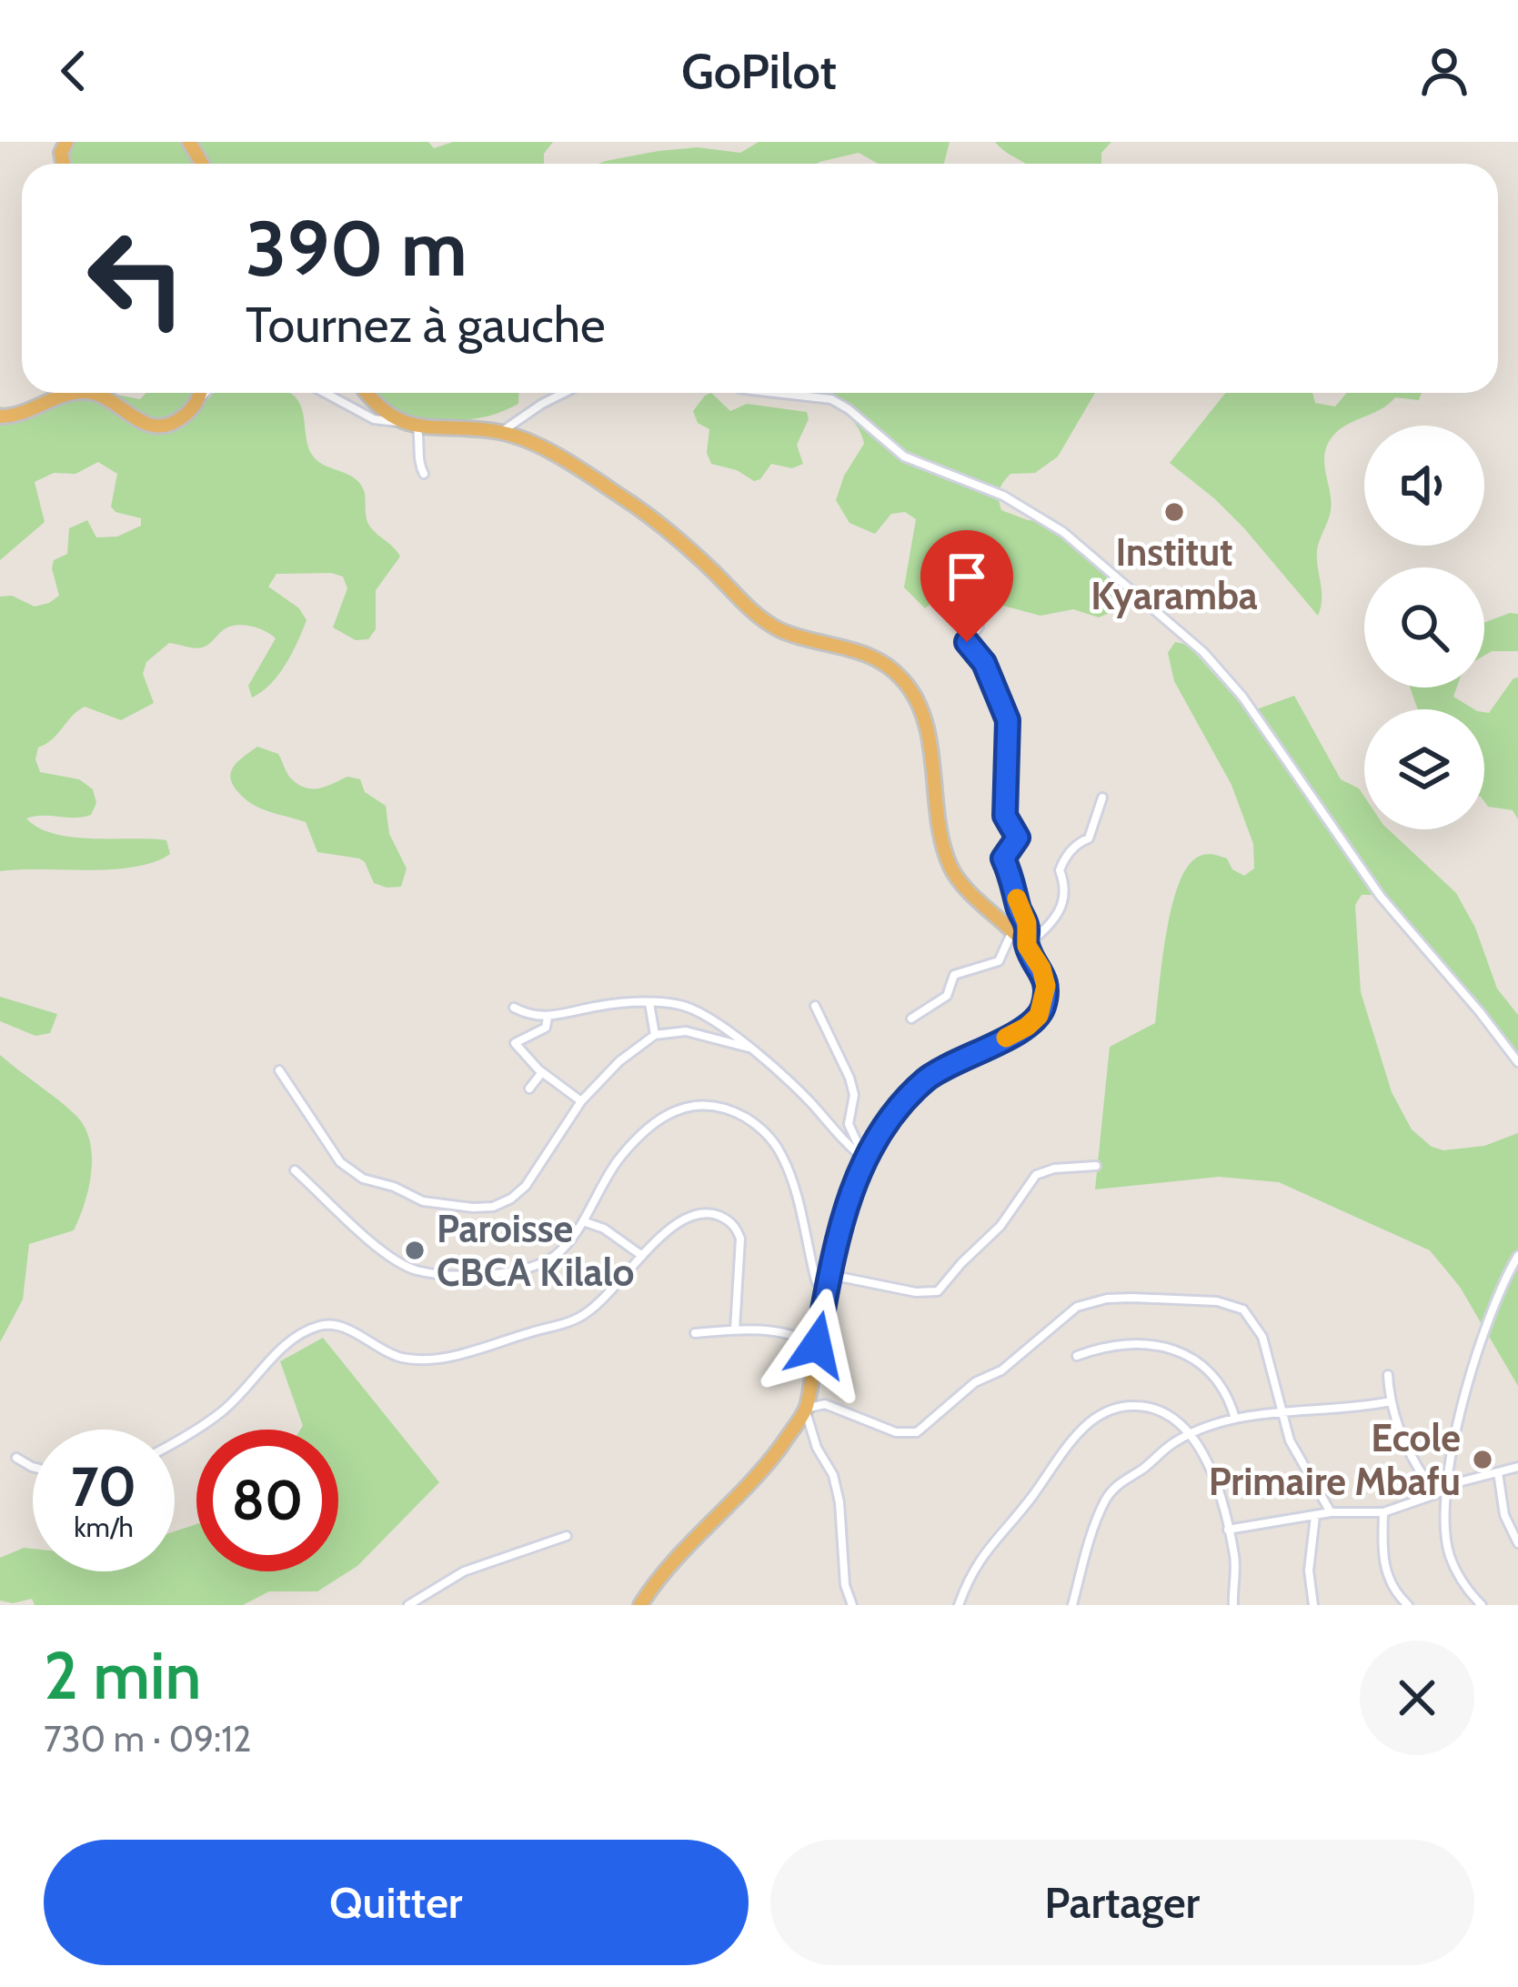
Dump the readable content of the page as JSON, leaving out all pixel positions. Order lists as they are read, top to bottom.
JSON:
{
  "places": ["Institut Kyaramba", "Paroisse CBCA Kilalo", "Ecole Primaire Mbafu"],
  "page": {
    "header": "GoPilot",
    "turn": ["390 m", "Tournez à gauche"],
    "speed": "70 km/h",
    "limit": "80",
    "heading": ["2 min", "730 m · 09:12"],
    "buttons": ["Quitter", "Partager"]
  }
}
